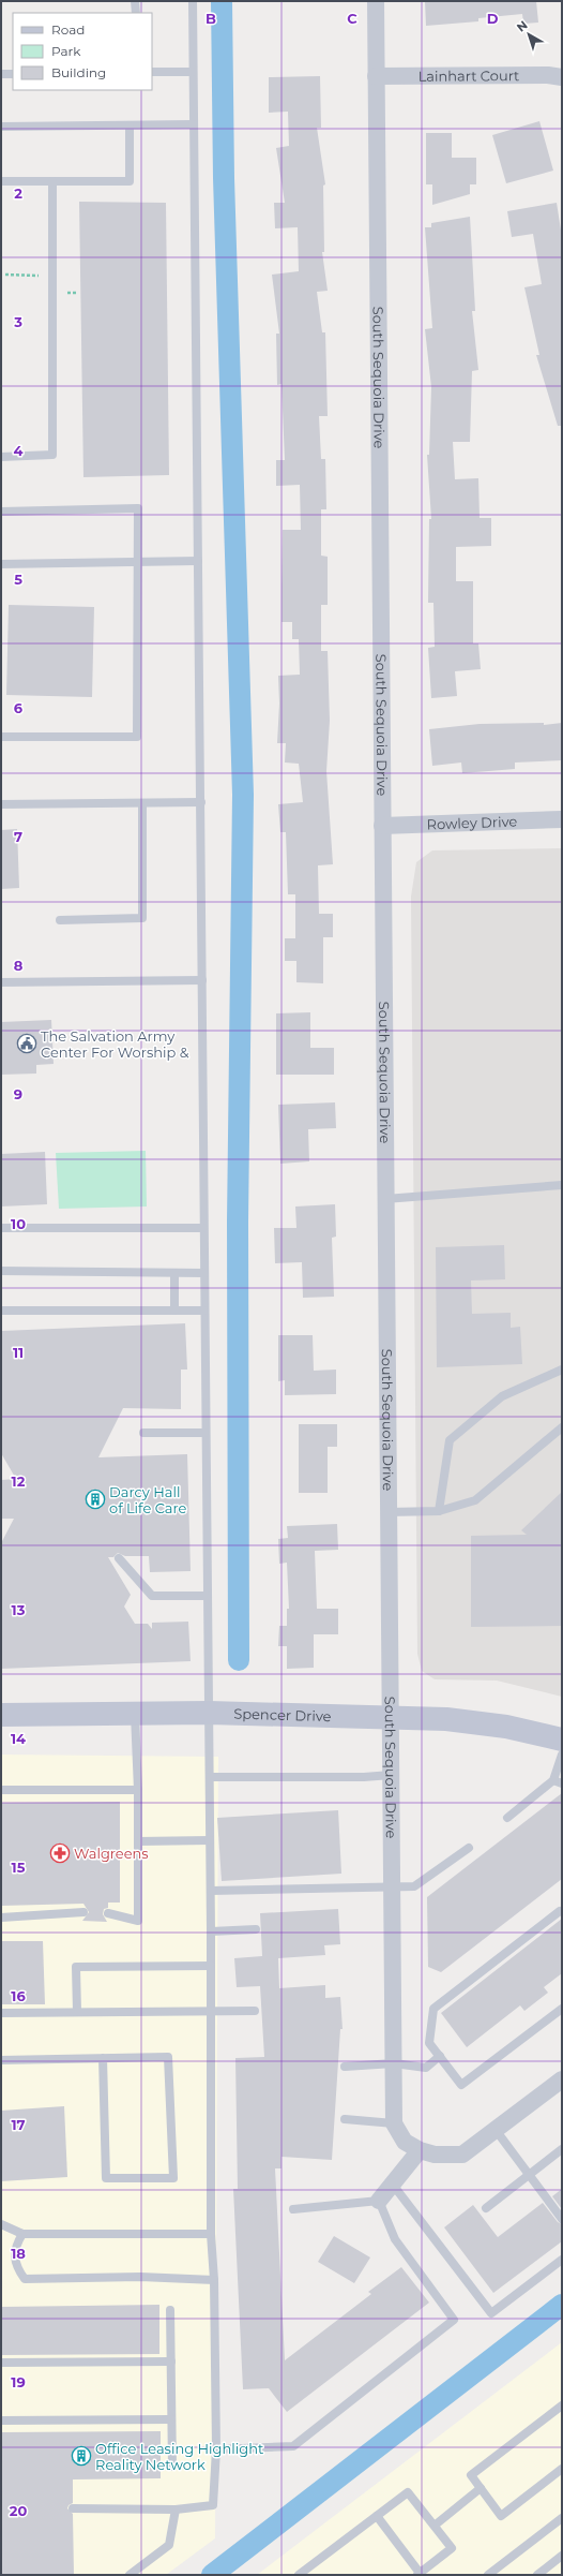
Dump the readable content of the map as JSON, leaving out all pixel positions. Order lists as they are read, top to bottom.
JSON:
{
  "streets": {
    "street": [
      "Lainhart Court",
      "South Sequoia Drive",
      "Rowley Drive",
      "Spencer Drive"
    ]
  },
  "crossings": [
    ["Lainhart Court", "South Sequoia Drive"],
    ["South Sequoia Drive", "Rowley Drive"],
    ["South Sequoia Drive", "Spencer Drive"]
  ],
  "places": {
    "public building": ["The Salvation Army Center For Worship &"],
    "building": ["Darcy Hall of Life Care", "Office Leasing Highlight Reality Network"],
    "pharmacy": ["Walgreens"]
  },
  "legend": ["Road", "Park", "Building"],
  "north": "top left",
  "grid": {
    "columns": ["B", "C", "D"],
    "rows": [
      "2",
      "3",
      "4",
      "5",
      "6",
      "7",
      "8",
      "9",
      "10",
      "11",
      "12",
      "13",
      "14",
      "15",
      "16",
      "17",
      "18",
      "19",
      "20"
    ]
  }
}
